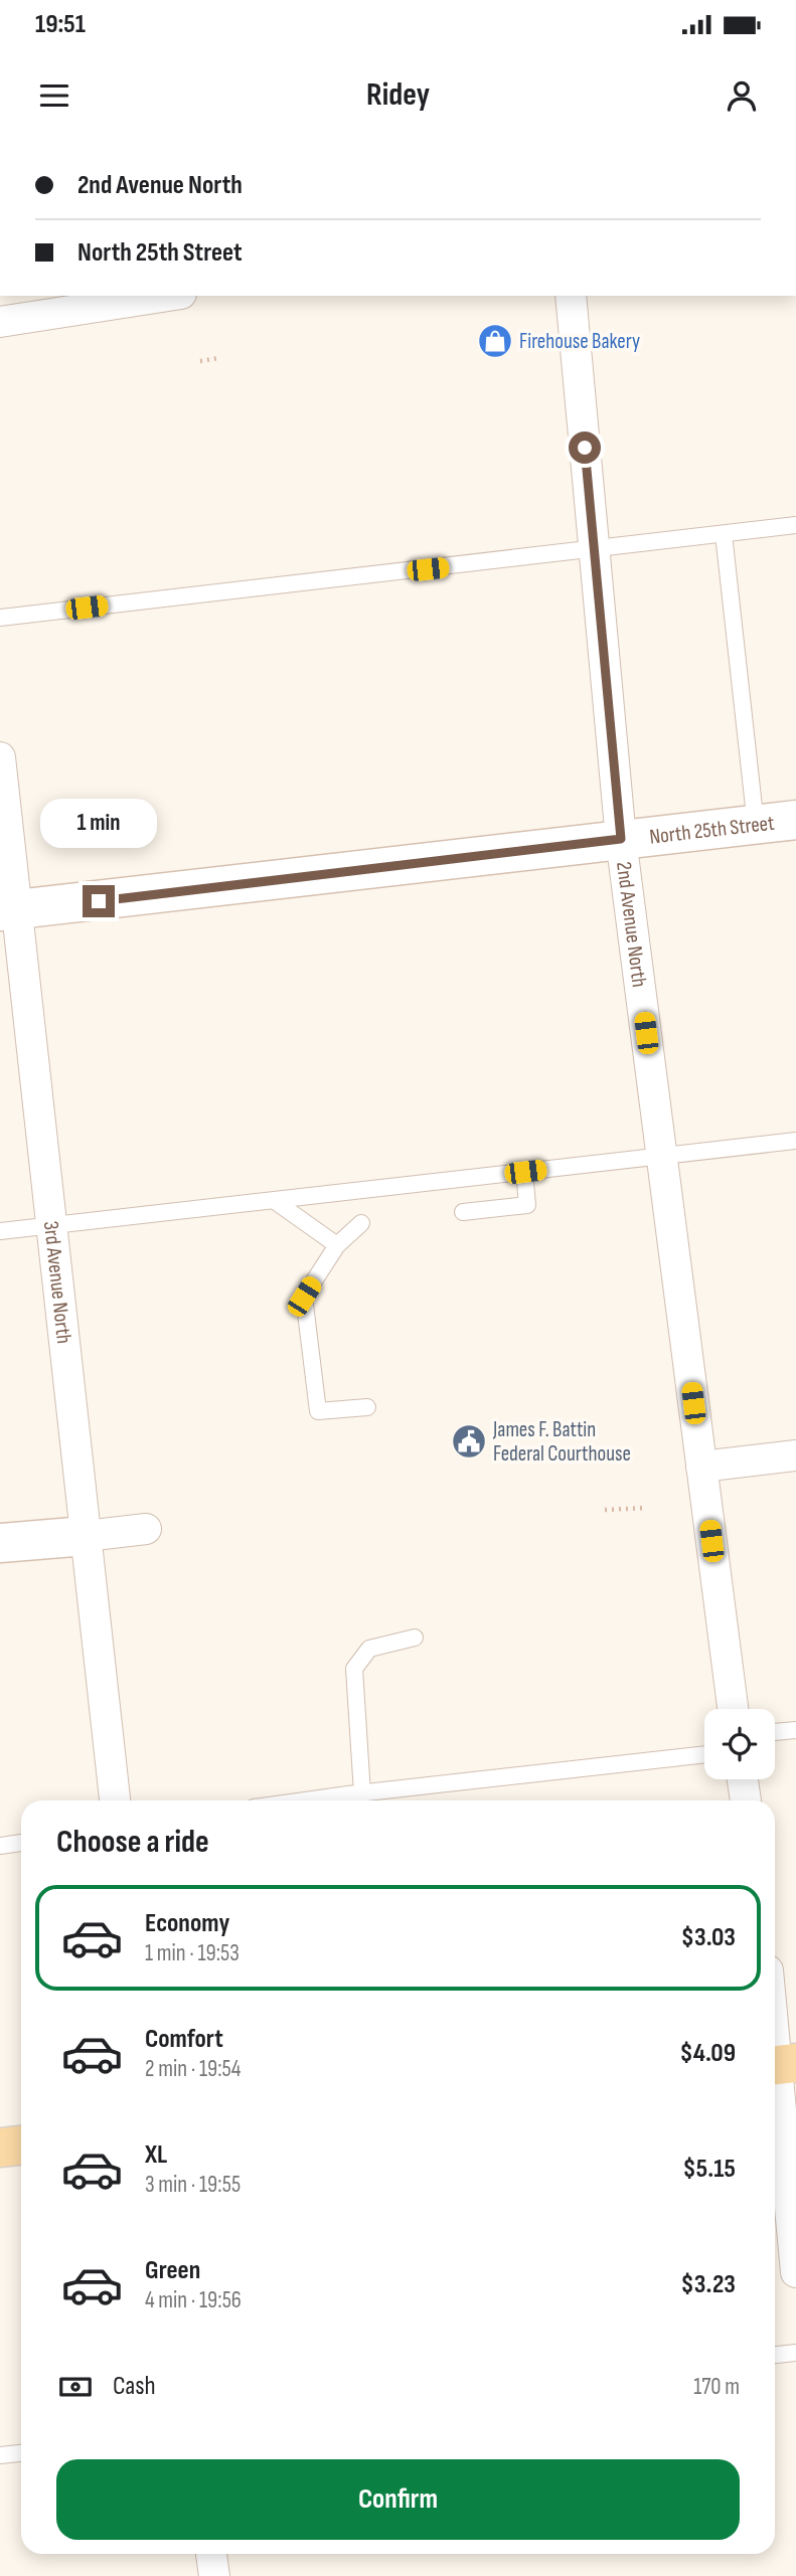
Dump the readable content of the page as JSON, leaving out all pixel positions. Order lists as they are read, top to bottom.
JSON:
{
  "streets": {
    "street": ["North 25th Street", "2nd Avenue North", "3rd Avenue North"]
  },
  "crossings": [
    ["North 25th Street", "2nd Avenue North"],
    ["North 25th Street", "3rd Avenue North"]
  ],
  "places": {
    "shop": ["Firehouse Bakery"],
    "public building": ["James F. Battin Federal Courthouse"]
  },
  "page": {
    "status": "19:51",
    "header": "Ridey",
    "banner": ["2nd Avenue North", "North 25th Street"],
    "bubble": "1 min",
    "heading": "Choose a ride",
    "list": [
      {
        "name": "Economy",
        "note": "1 min · 19:53",
        "value": "$3.03"
      },
      {
        "name": "Comfort",
        "note": "2 min · 19:54",
        "value": "$4.09"
      },
      {
        "name": "XL",
        "note": "3 min · 19:55",
        "value": "$5.15"
      },
      {
        "name": "Green",
        "note": "4 min · 19:56",
        "value": "$3.23"
      }
    ],
    "pay": ["Cash", "170 m"],
    "buttons": "Confirm"
  }
}
